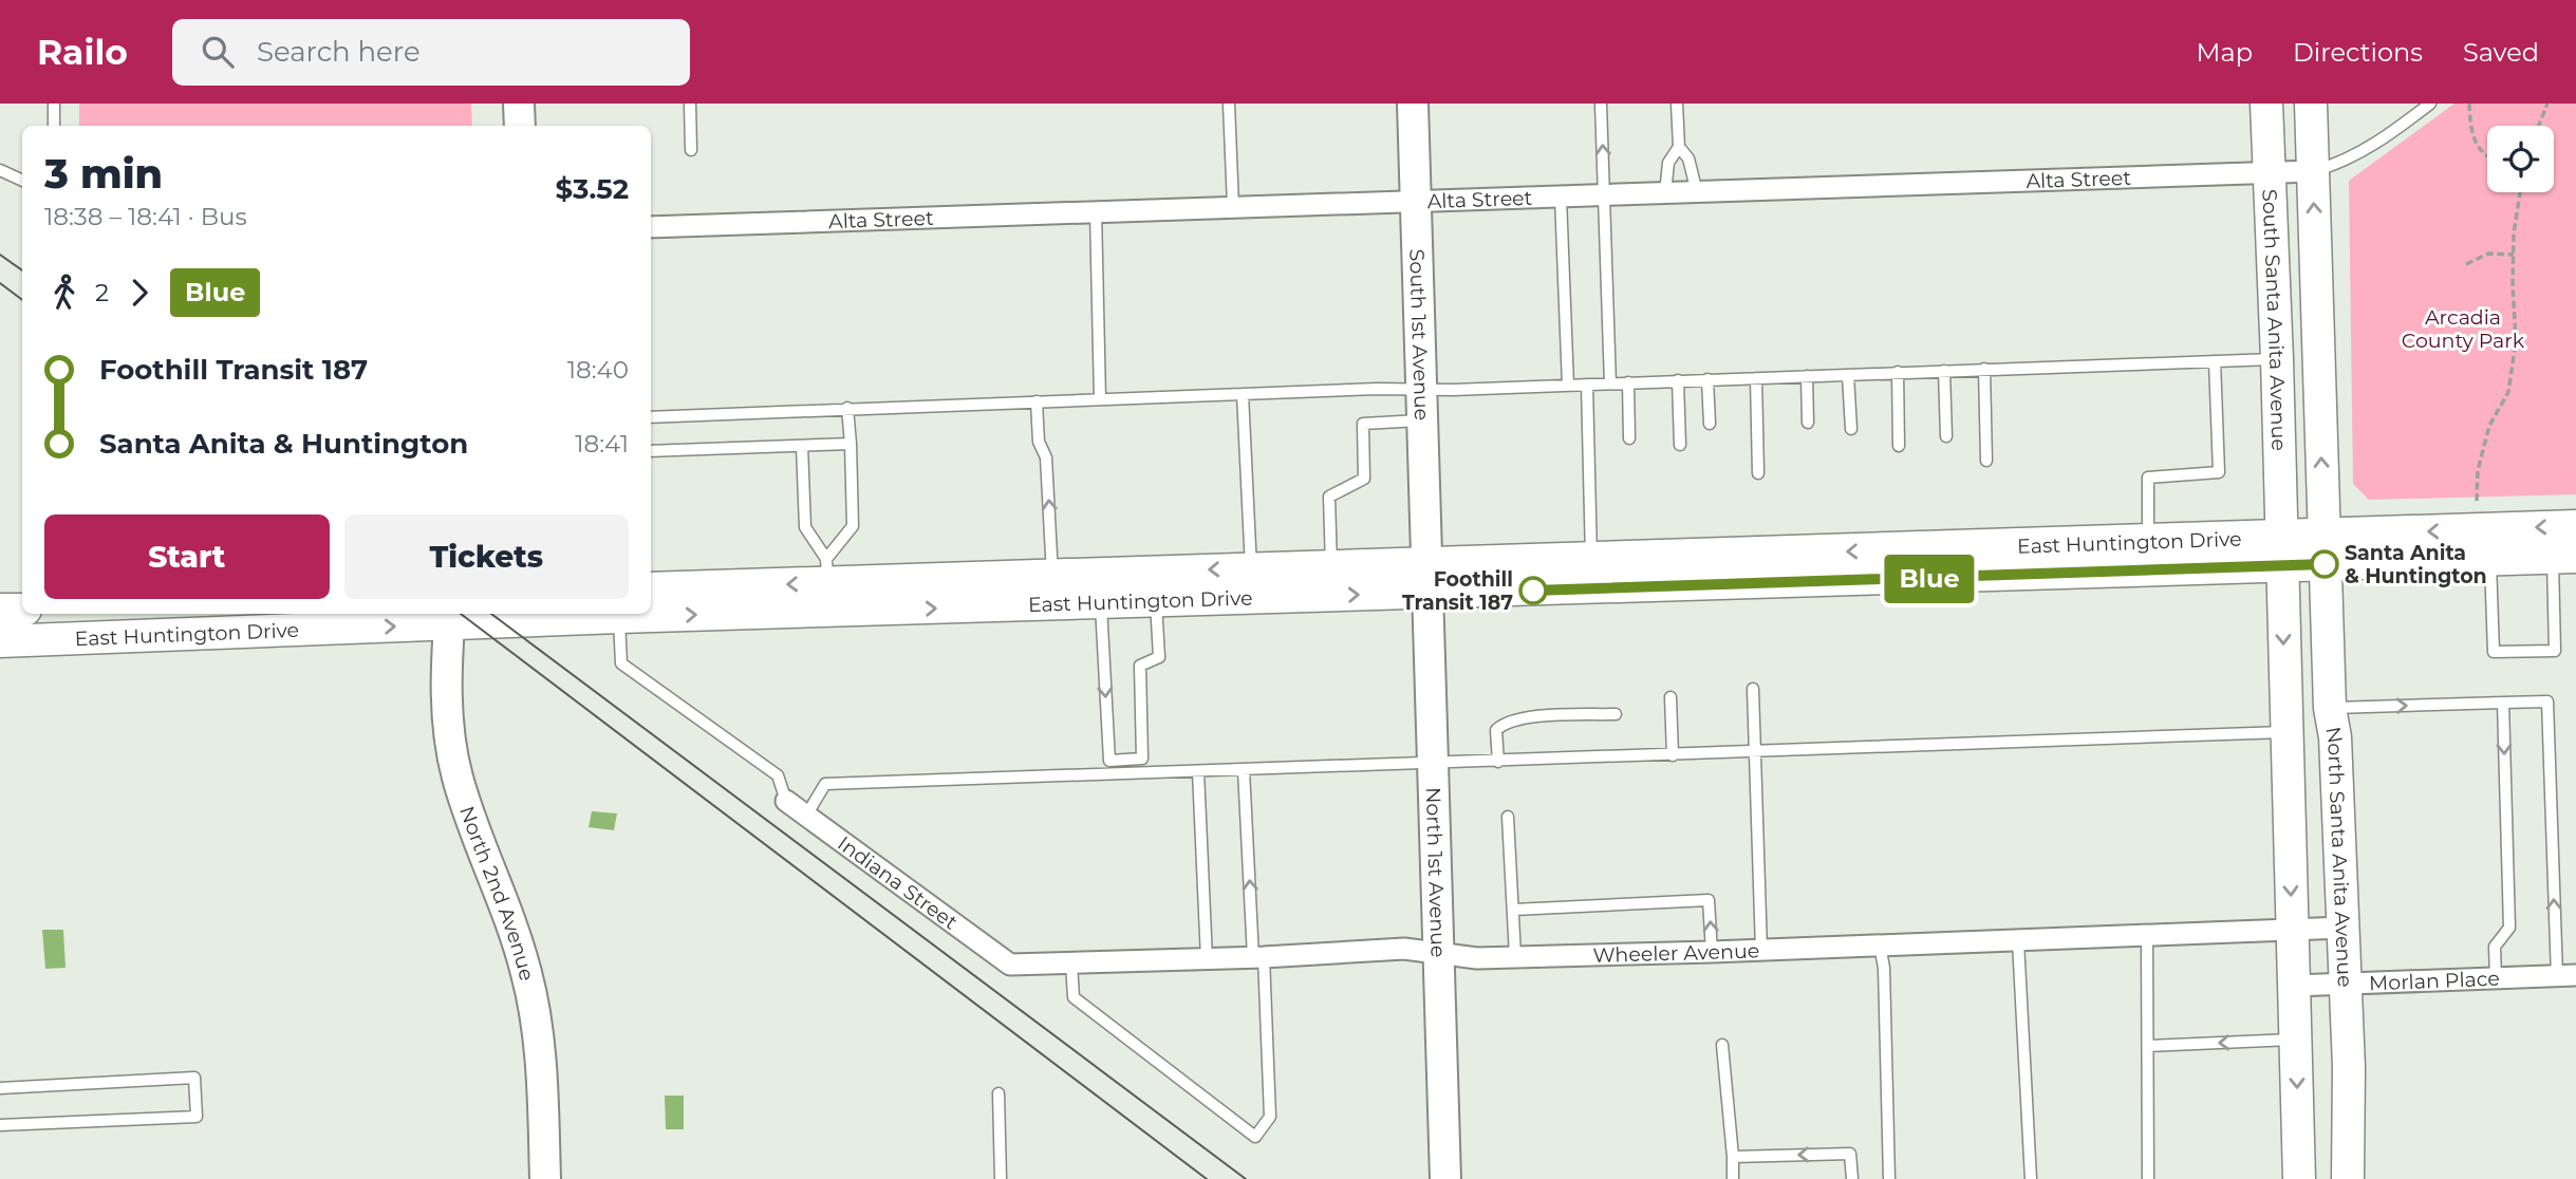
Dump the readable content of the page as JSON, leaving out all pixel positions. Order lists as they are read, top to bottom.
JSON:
{
  "streets": {
    "main road": ["South Santa Anita Avenue", "East Huntington Drive", "North Santa Anita Avenue"],
    "street": [
      "Alta Street",
      "South 1st Avenue",
      "North 1st Avenue",
      "Indiana Street",
      "North 2nd Avenue",
      "Wheeler Avenue",
      "Morlan Place"
    ]
  },
  "crossings": [
    ["Alta Street", "South Santa Anita Avenue"],
    ["Alta Street", "South 1st Avenue"],
    ["South Santa Anita Avenue", "East Huntington Drive"],
    ["South 1st Avenue", "East Huntington Drive"],
    ["South 1st Avenue", "North 1st Avenue"],
    ["East Huntington Drive", "North 1st Avenue"],
    ["East Huntington Drive", "North 2nd Avenue"],
    ["North Santa Anita Avenue", "Wheeler Avenue"],
    ["North Santa Anita Avenue", "Morlan Place"],
    ["North 1st Avenue", "Wheeler Avenue"],
    ["Indiana Street", "Wheeler Avenue"]
  ],
  "parks": ["Arcadia County Park"],
  "places": ["Santa Anita & Huntington", "Foothill Transit 187"],
  "lines": ["bus line Blue"],
  "page": {
    "header": "Railo",
    "search": "Search here",
    "nav": ["Map", "Directions", "Saved"],
    "on_map": "Blue",
    "heading": ["3 min", "18:38 – 18:41 · Bus", "$3.52"],
    "legs": ["2", "Blue"],
    "list": [
      {
        "name": "Foothill Transit 187",
        "value": "18:40"
      },
      {
        "name": "Santa Anita & Huntington",
        "value": "18:41"
      }
    ],
    "buttons": ["Start", "Tickets"]
  }
}
